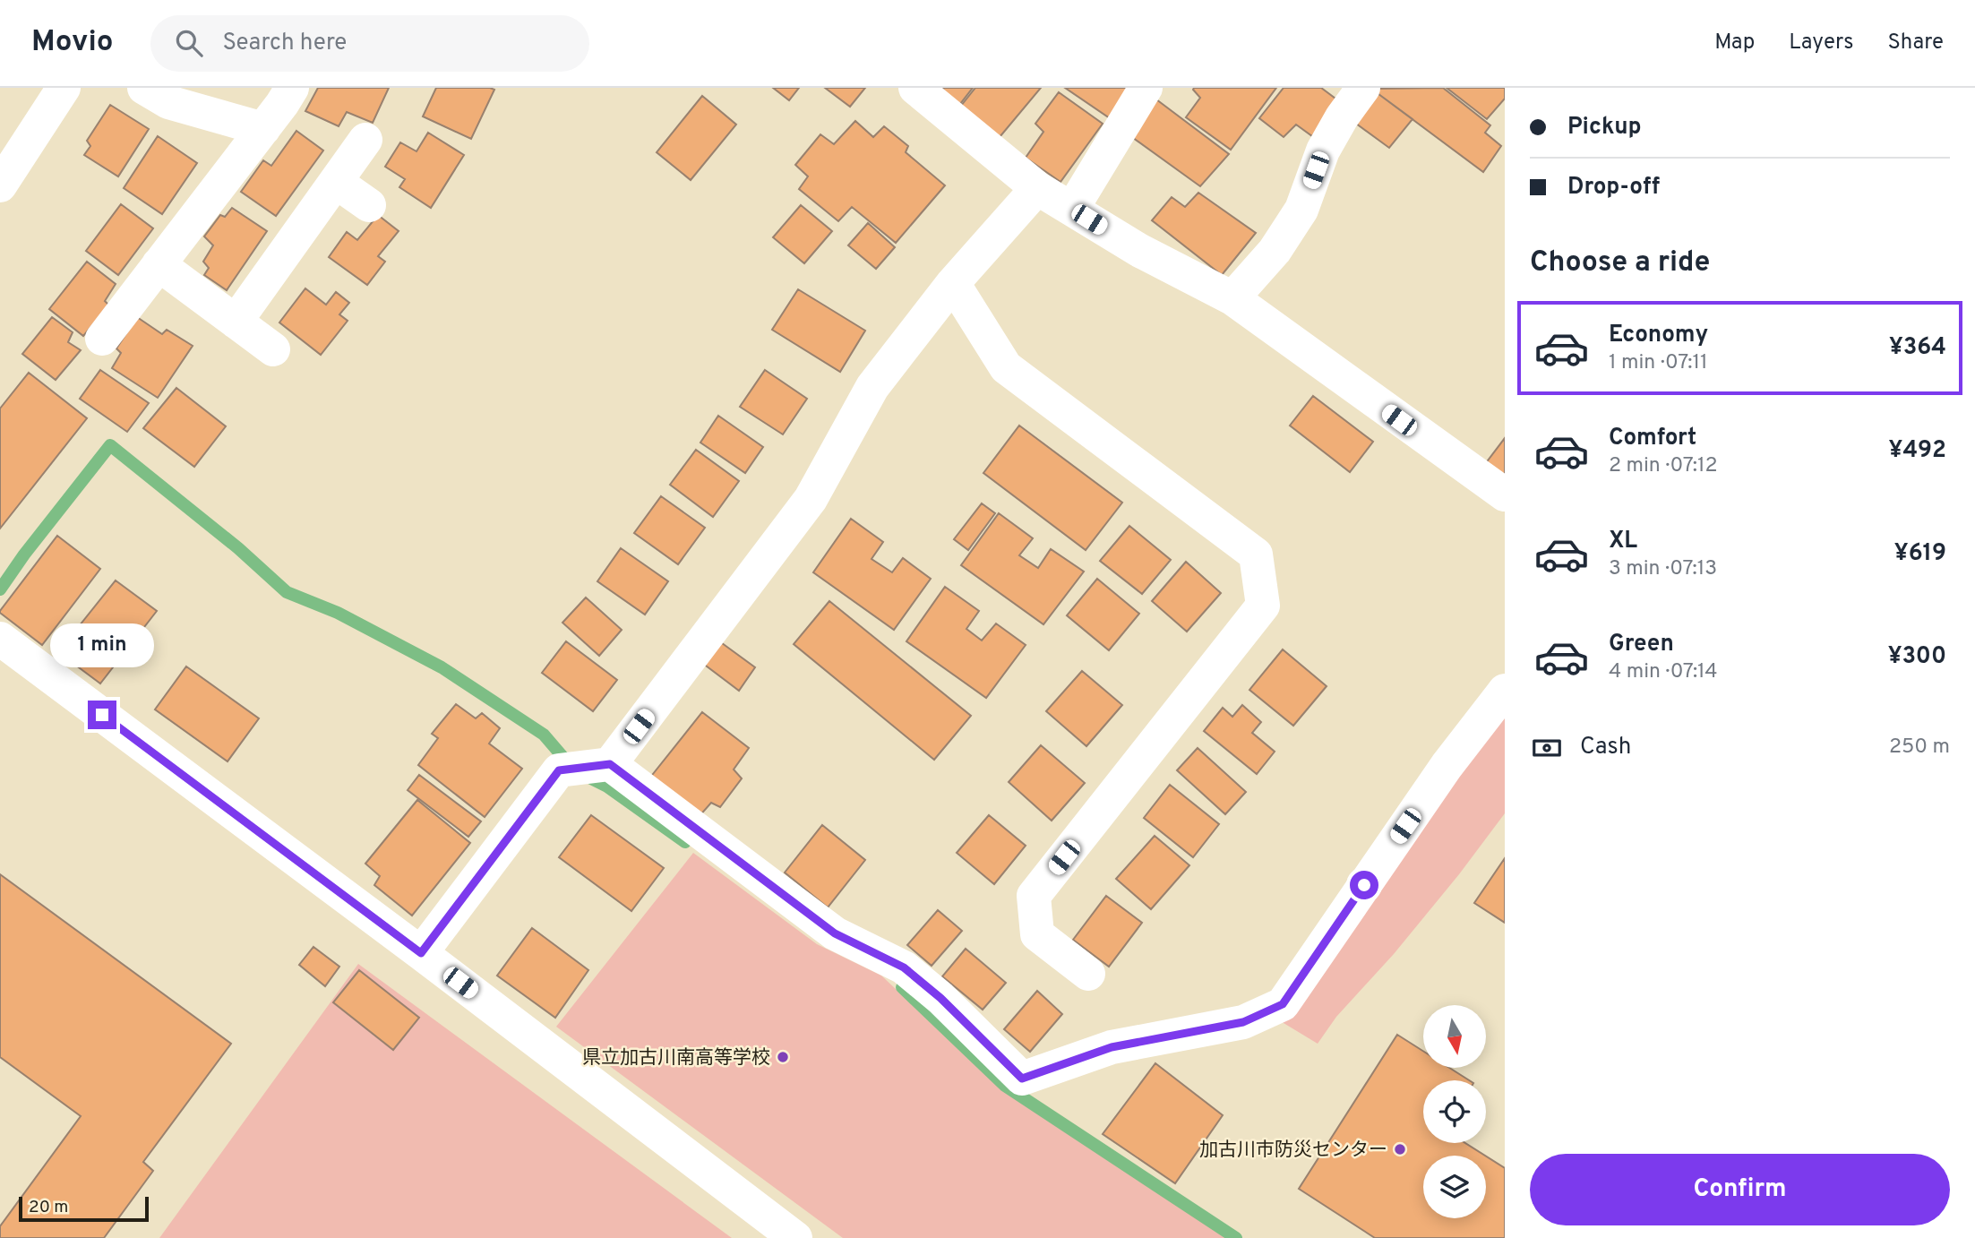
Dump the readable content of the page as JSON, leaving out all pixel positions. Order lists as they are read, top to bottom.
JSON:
{
  "places": ["県立加古川南高等学校", "加古川市防災センター"],
  "scale_bar": "20 m",
  "north": "bottom",
  "page": {
    "header": "Movio",
    "search": "Search here",
    "nav": ["Map", "Layers", "Share"],
    "banner": ["Pickup", "Drop-off"],
    "heading": "Choose a ride",
    "list": [
      {
        "name": "Economy",
        "note": "1 min · 07:11",
        "value": "¥364"
      },
      {
        "name": "Comfort",
        "note": "2 min · 07:12",
        "value": "¥492"
      },
      {
        "name": "XL",
        "note": "3 min · 07:13",
        "value": "¥619"
      },
      {
        "name": "Green",
        "note": "4 min · 07:14",
        "value": "¥300"
      }
    ],
    "bubble": "1 min",
    "pay": ["Cash", "250 m"],
    "buttons": "Confirm",
    "scale": "20 m"
  }
}
